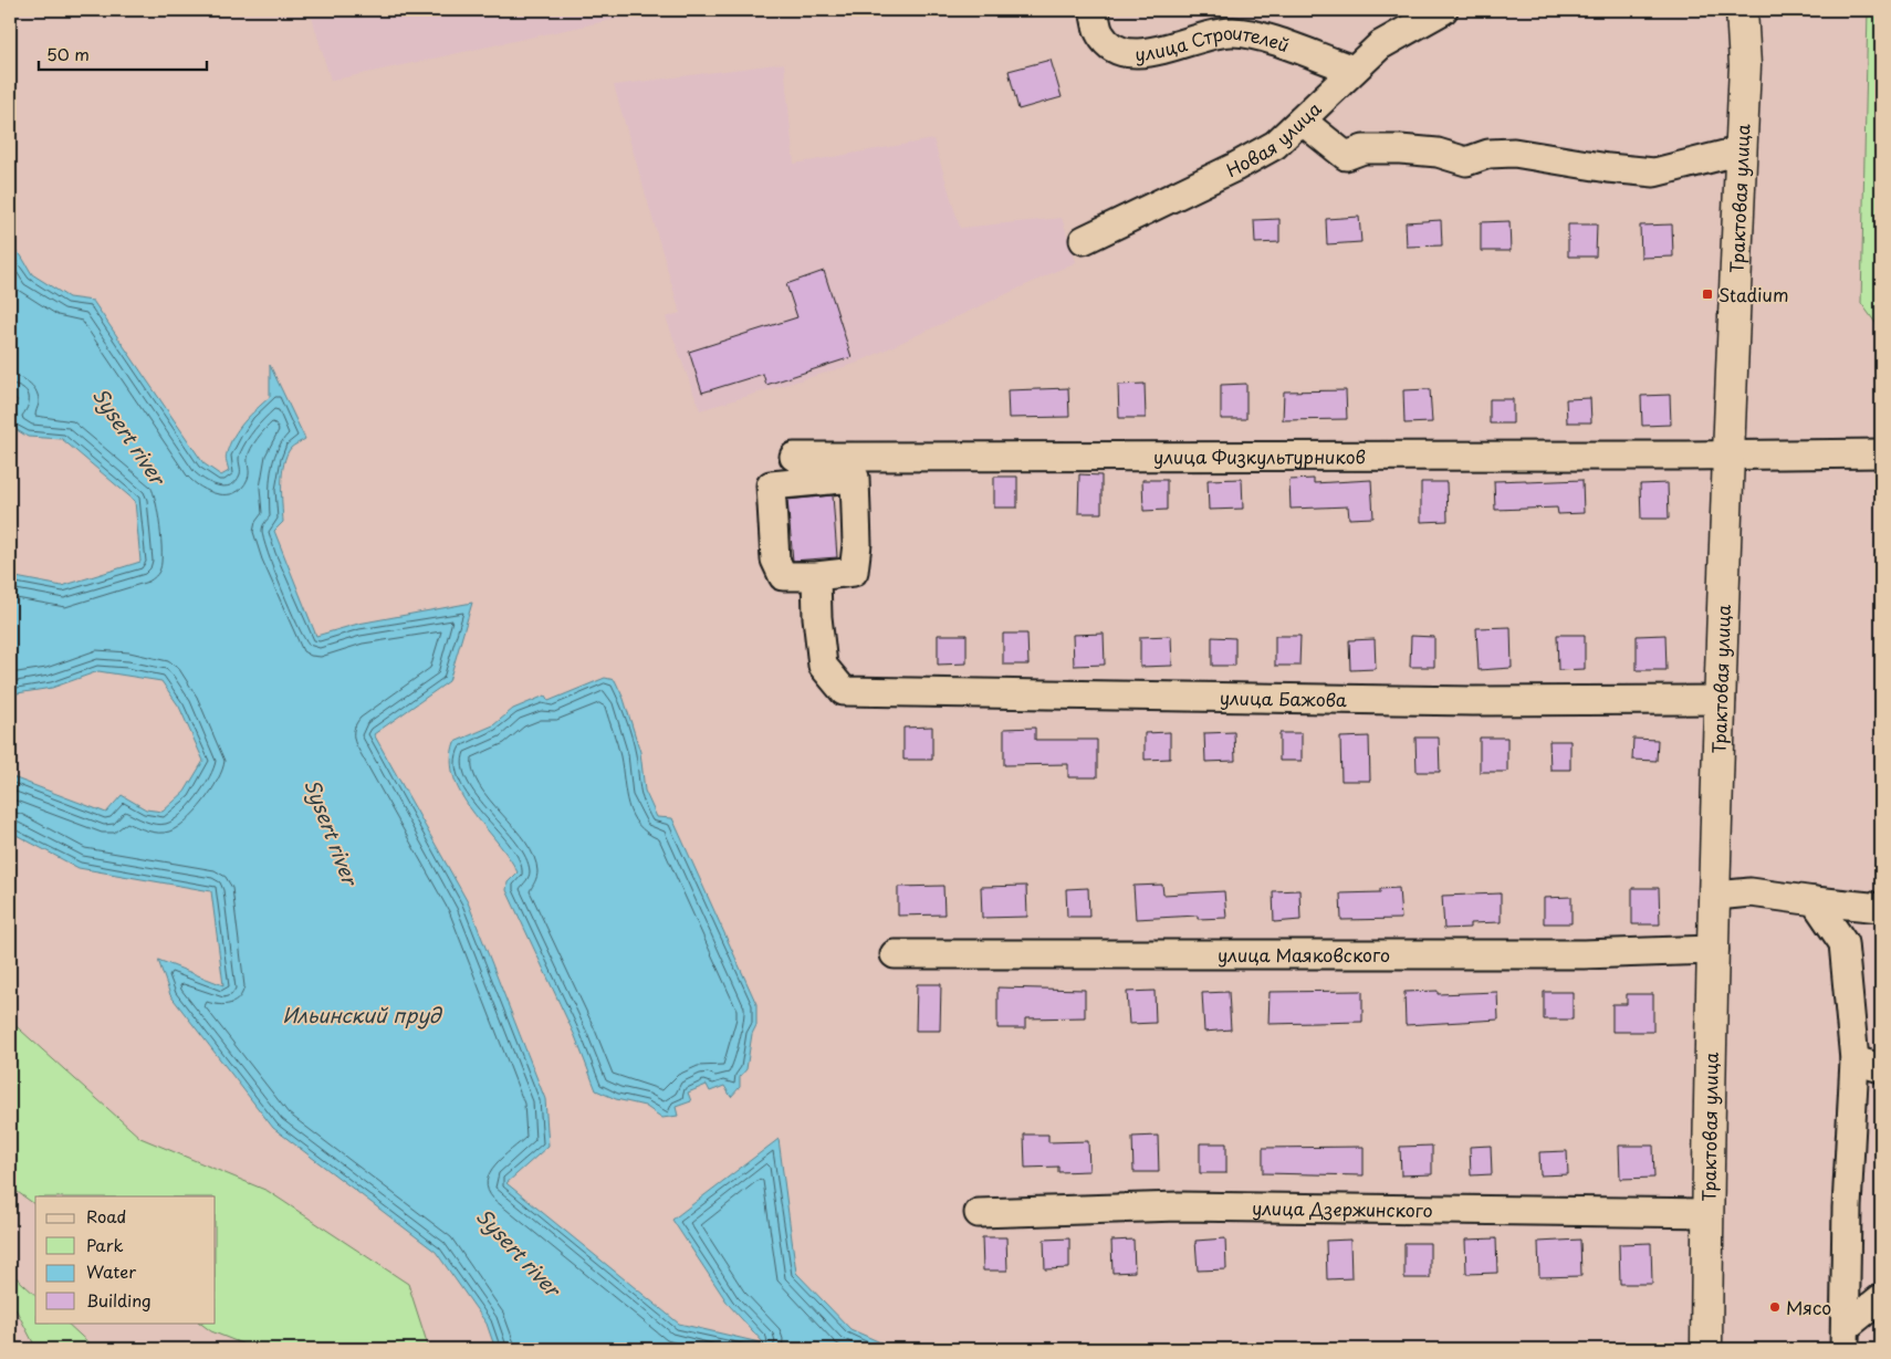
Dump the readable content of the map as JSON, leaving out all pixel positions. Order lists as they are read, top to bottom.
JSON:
{
  "streets": {
    "main road": ["Трактовая улица"],
    "street": [
      "улица Строителей",
      "Новая улица",
      "улица Физкультурников",
      "улица Бажова",
      "улица Маяковского",
      "улица Дзержинского"
    ]
  },
  "crossings": [
    ["улица Строителей", "Новая улица"],
    ["Трактовая улица", "улица Физкультурников"],
    ["Трактовая улица", "улица Бажова"],
    ["Трактовая улица", "улица Маяковского"],
    ["Трактовая улица", "улица Дзержинского"]
  ],
  "water": ["Sysert river", "Ильинский пруд"],
  "places": {
    "transit": ["Stadium"],
    "other": ["Мясо"]
  },
  "legend": [
    "Road",
    "Park",
    "Water",
    "Building"
  ],
  "scale_bar": "50 m"
}
